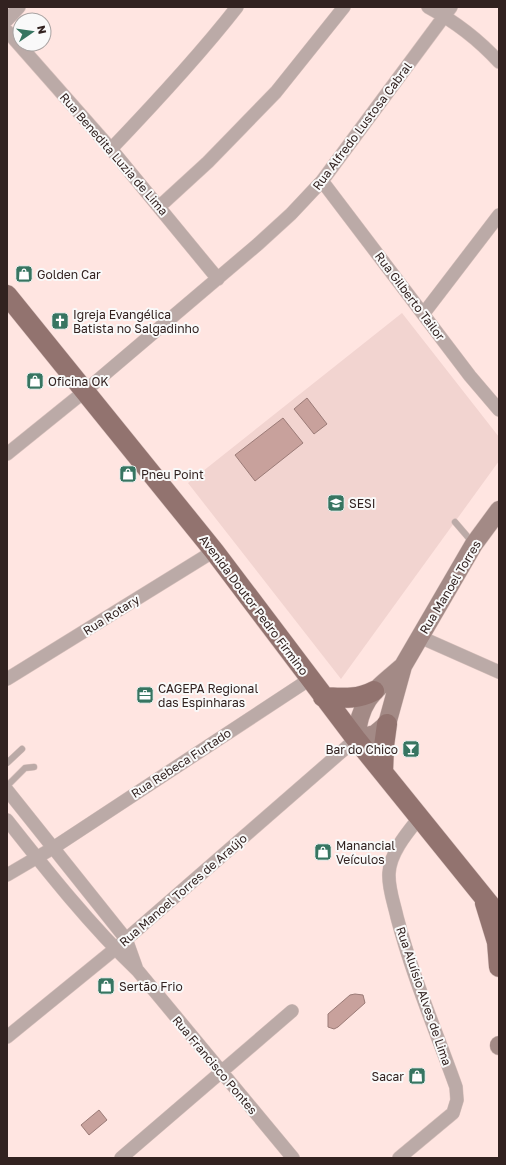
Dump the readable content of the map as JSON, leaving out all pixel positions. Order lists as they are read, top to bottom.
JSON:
{
  "streets": {
    "main road": ["Rua Manoel Torres", "Avenida Doutor Pedro Firmino"],
    "street": [
      "Rua Alfredo Lustosa Cabral",
      "Rua Benedita Luzia de Lima",
      "Rua Gilberto Tailor",
      "Rua Rotary",
      "Rua Rebeca Furtado",
      "Rua Manoel Torres de Araújo",
      "Rua Aluísio Alves de Lima",
      "Rua Francisco Pontes"
    ]
  },
  "crossings": [
    ["Rua Alfredo Lustosa Cabral", "Rua Benedita Luzia de Lima"],
    ["Rua Alfredo Lustosa Cabral", "Rua Gilberto Tailor"],
    ["Rua Alfredo Lustosa Cabral", "Avenida Doutor Pedro Firmino"],
    ["Rua Manoel Torres", "Avenida Doutor Pedro Firmino"],
    ["Rua Manoel Torres", "Rua Manoel Torres de Araújo"],
    ["Avenida Doutor Pedro Firmino", "Rua Rotary"],
    ["Avenida Doutor Pedro Firmino", "Rua Rebeca Furtado"],
    ["Avenida Doutor Pedro Firmino", "Rua Manoel Torres de Araújo"],
    ["Avenida Doutor Pedro Firmino", "Rua Aluísio Alves de Lima"],
    ["Rua Rebeca Furtado", "Rua Francisco Pontes"],
    ["Rua Manoel Torres de Araújo", "Rua Francisco Pontes"]
  ],
  "places": {
    "shop": [
      "Golden Car",
      "Oficina OK",
      "Pneu Point",
      "Manancial Veículos",
      "Sertão Frio",
      "Sacar"
    ],
    "church": ["Igreja Evangélica Batista no Salgadinho"],
    "school or university": ["SESI"],
    "office": ["CAGEPA Regional das Espinharas"],
    "bar": ["Bar do Chico"]
  },
  "north": "right"
}
